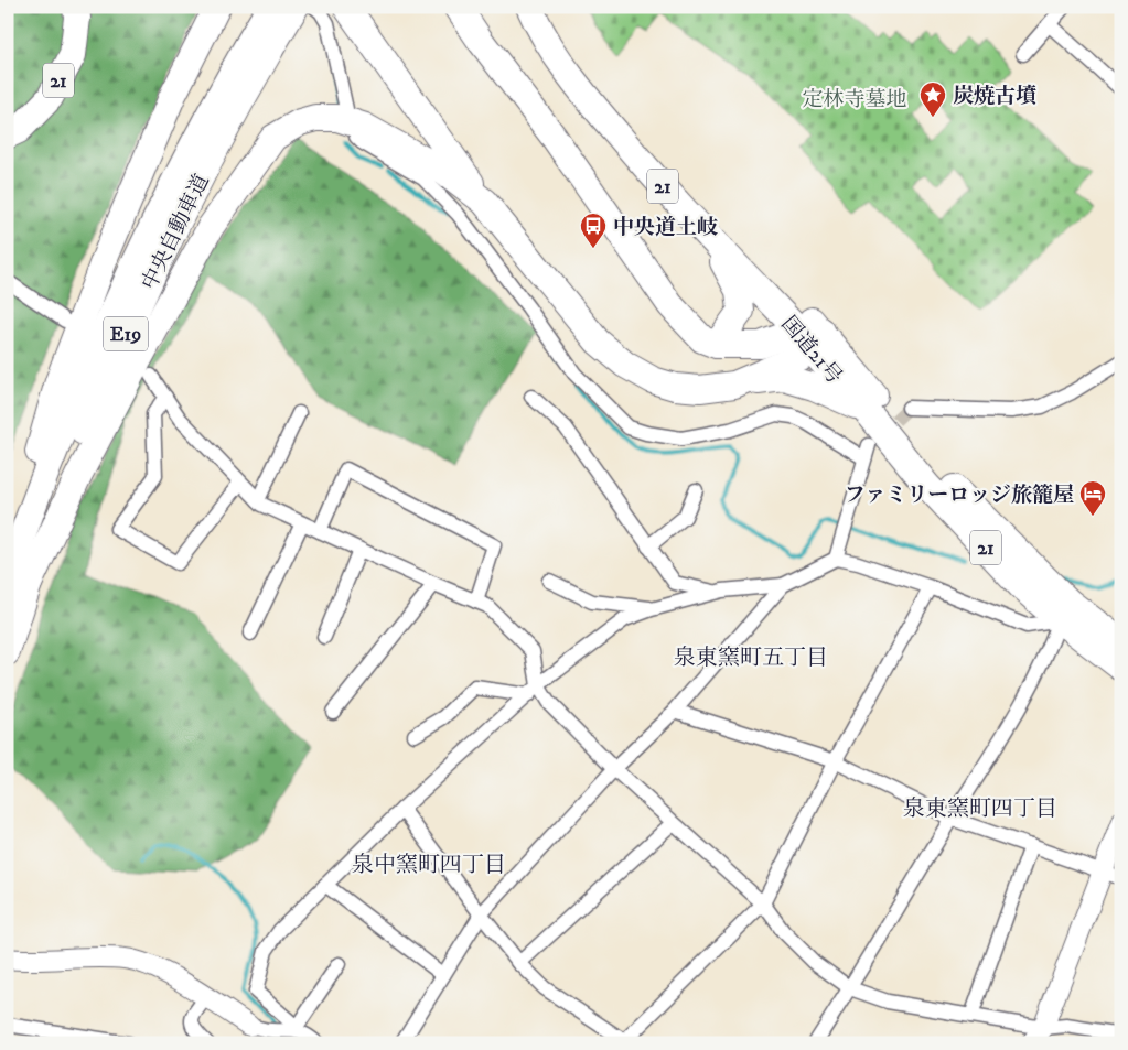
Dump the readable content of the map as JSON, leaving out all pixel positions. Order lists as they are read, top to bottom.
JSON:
{
  "streets": {
    "highway": [
      "21",
      "中央自動車道",
      "E19",
      "国道21号"
    ]
  },
  "districts": ["泉東窯町五丁目", "泉東窯町四丁目", "泉中窯町四丁目"],
  "parks": ["定林寺墓地"],
  "places": {
    "place": ["炭焼古墳"],
    "bus stop": ["中央道土岐"],
    "hotel": ["ファミリーロッジ旅籠屋"]
  }
}
